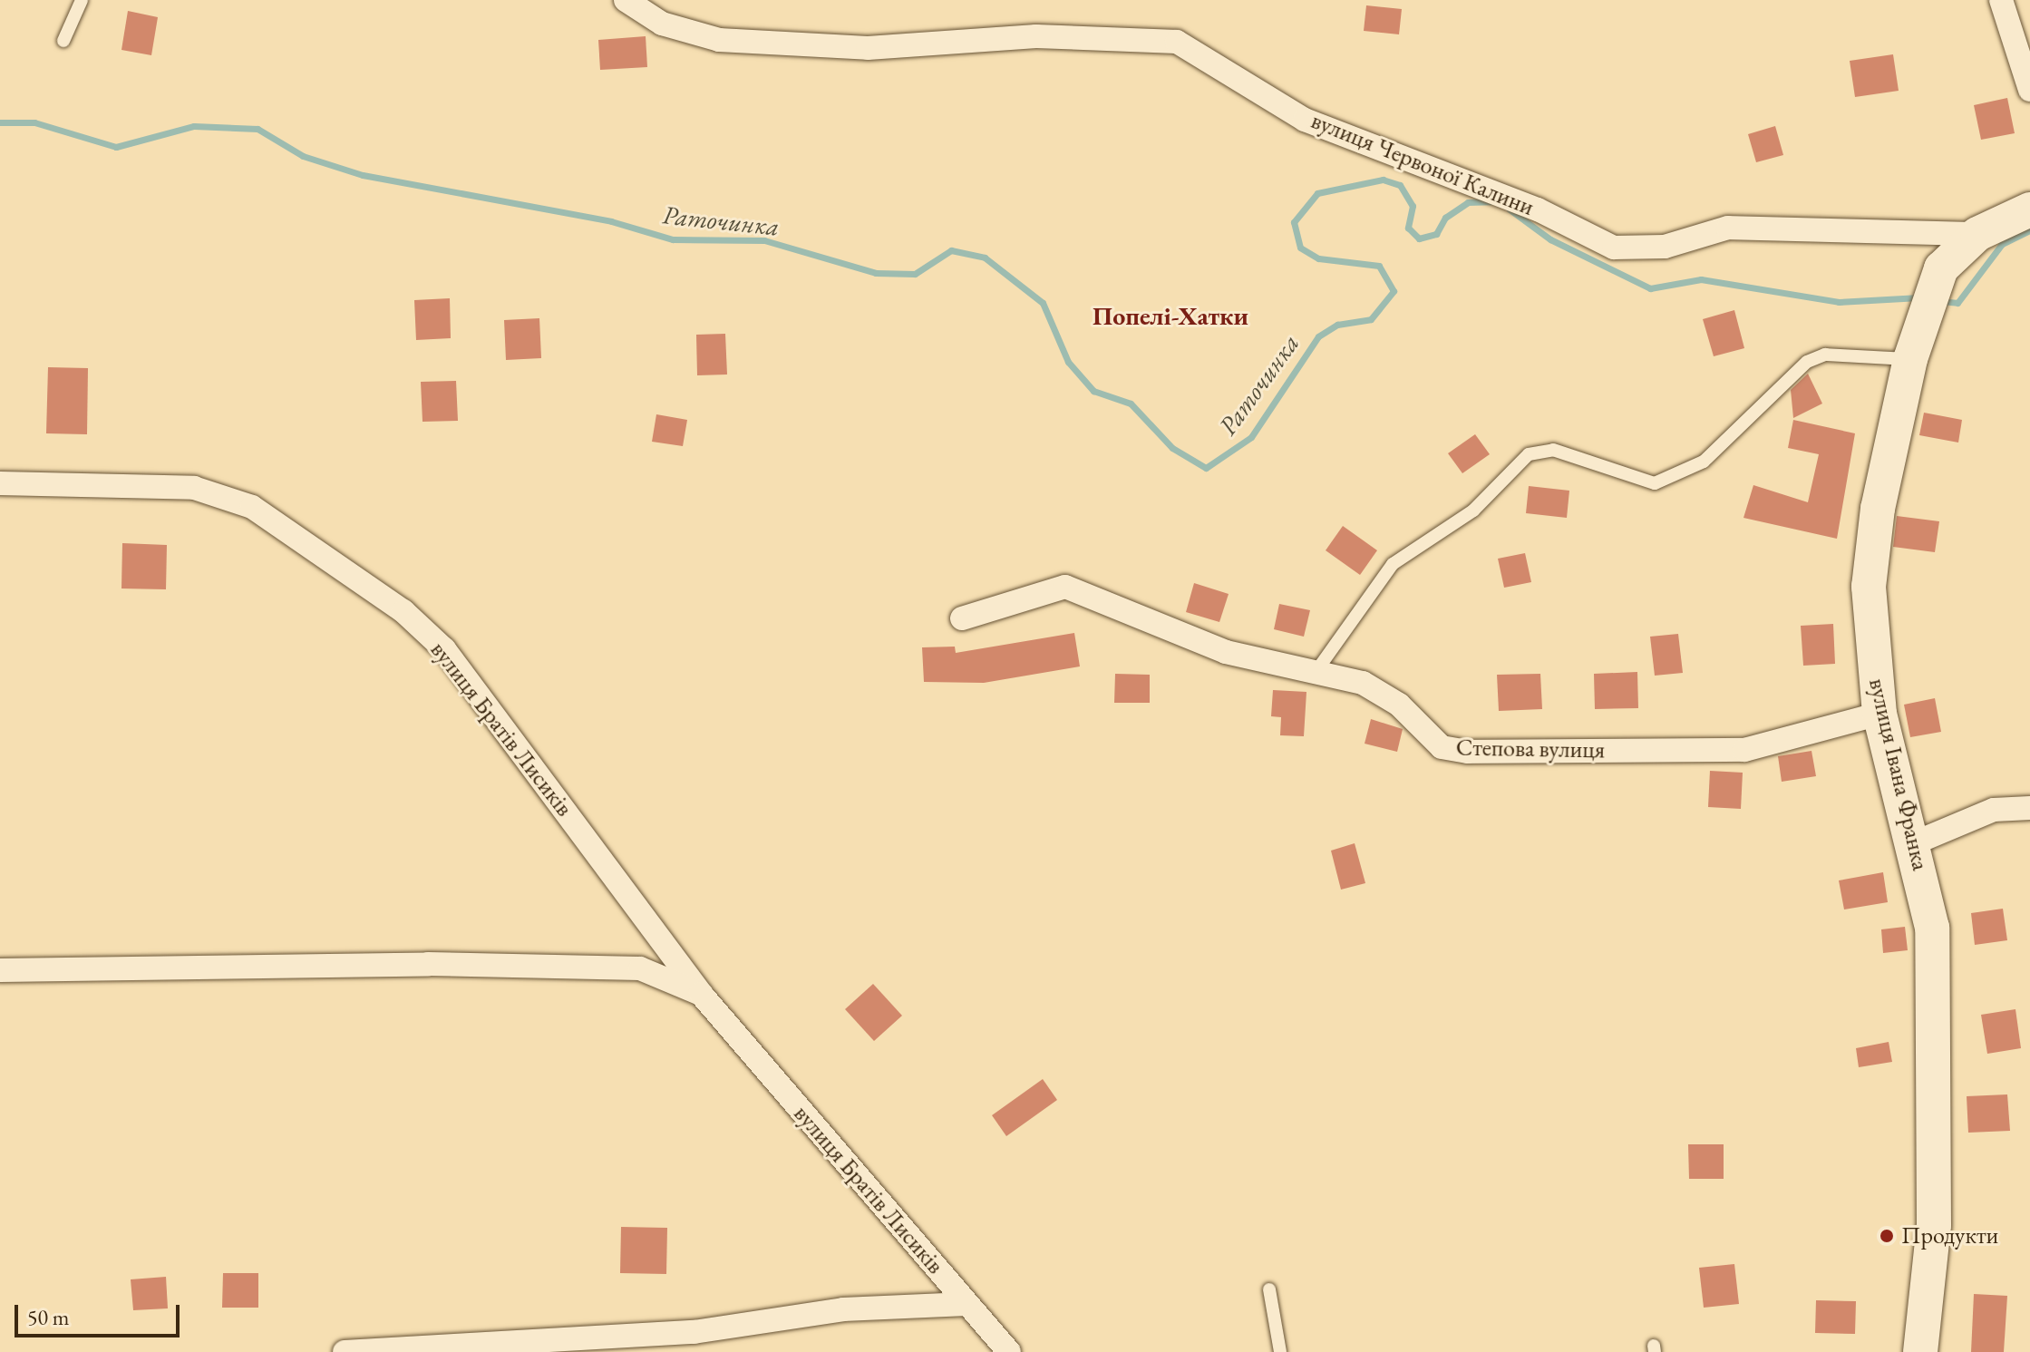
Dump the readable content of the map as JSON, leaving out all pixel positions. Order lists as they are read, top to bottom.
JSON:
{
  "streets": {
    "main road": ["вулиця Івана Франка"],
    "street": ["вулиця Червоної Калини", "вулиця Братів Лисиків", "Степова вулиця"]
  },
  "crossings": [
    ["вулиця Червоної Калини", "вулиця Івана Франка"],
    ["Степова вулиця", "вулиця Івана Франка"]
  ],
  "districts": ["Попелі-Хатки"],
  "water": ["Раточинка"],
  "places": ["Продукти"],
  "scale_bar": "50 m"
}
